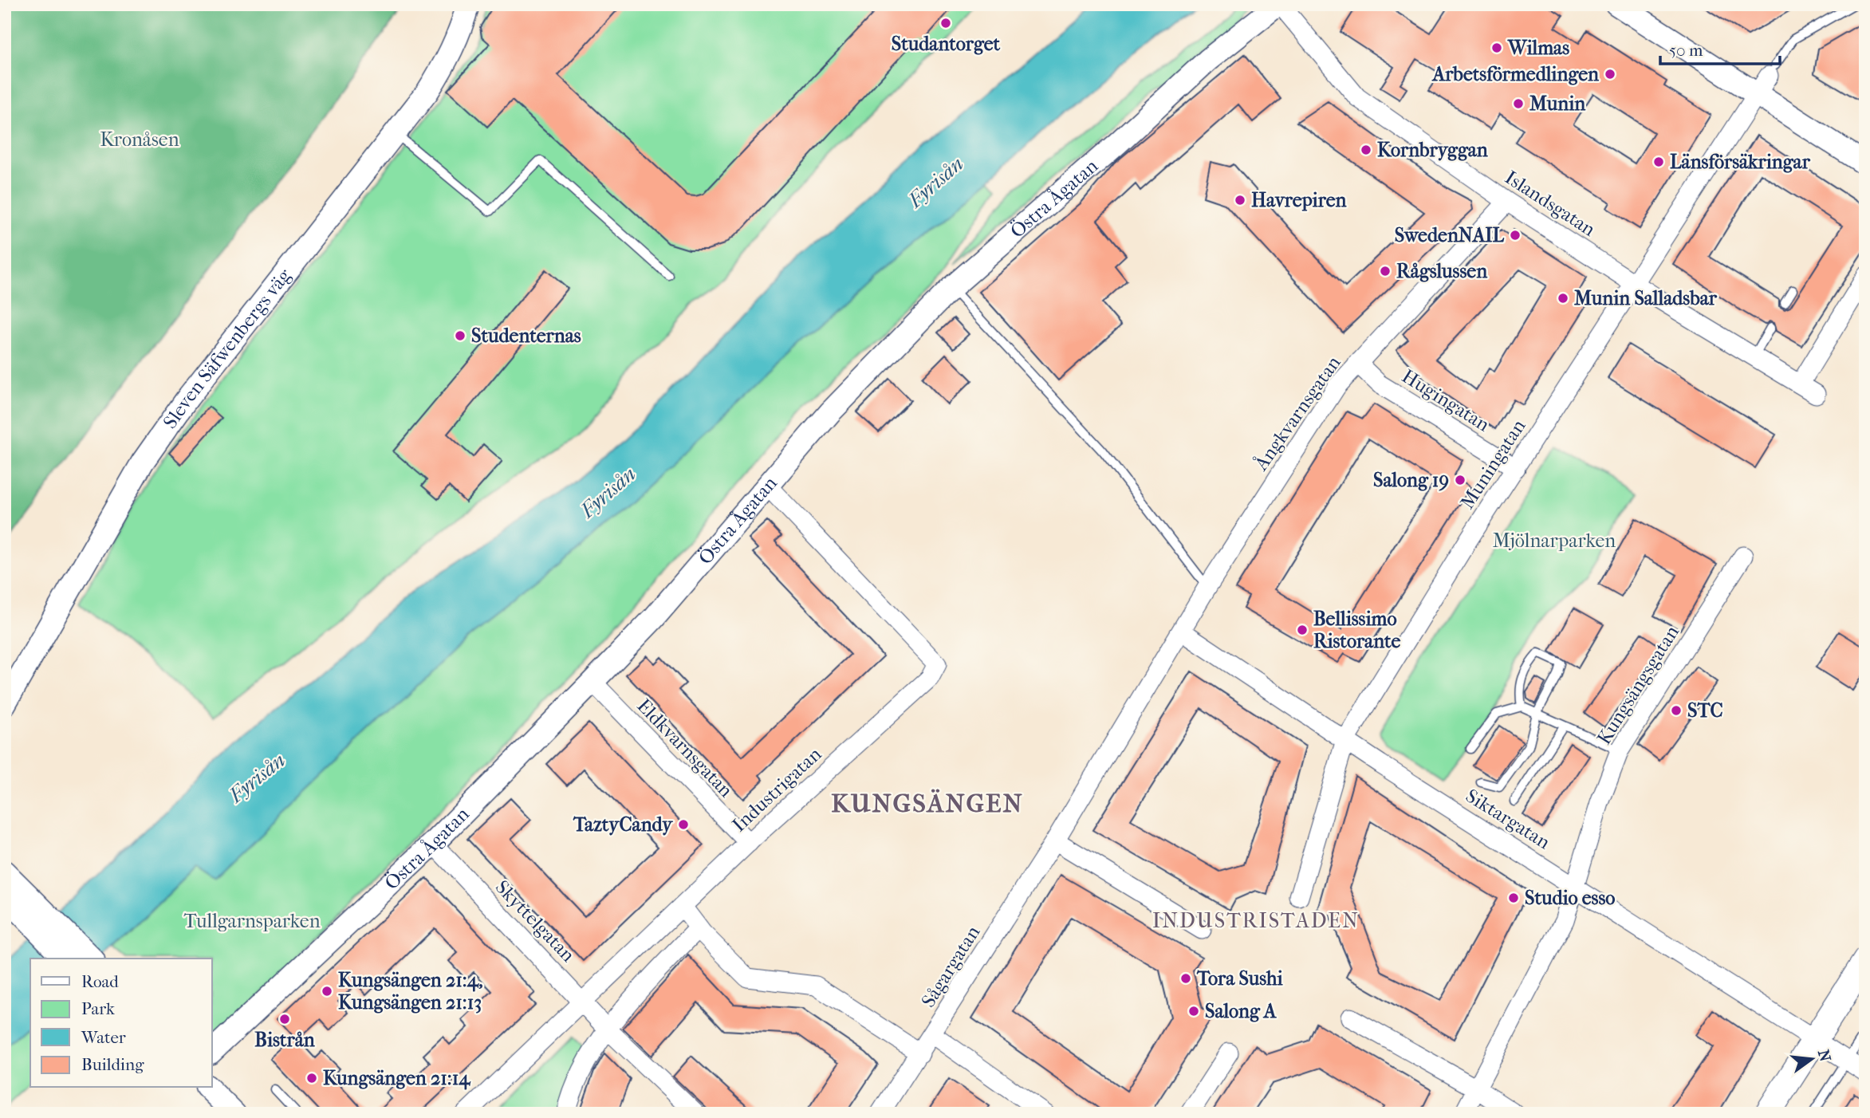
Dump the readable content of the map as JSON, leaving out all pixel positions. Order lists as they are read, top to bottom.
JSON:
{
  "streets": {
    "street": [
      "Östra Ågatan",
      "Islandsgatan",
      "Sleven Säfwenbergs väg",
      "Hugingatan",
      "Ångkvarnsgatan",
      "Muningatan",
      "Kungsängsgatan",
      "Eldkvarnsgatan",
      "Industrigatan",
      "Siktargatan",
      "Skyttelgatan",
      "Sågargatan"
    ]
  },
  "crossings": [
    ["Östra Ågatan", "Islandsgatan"],
    ["Östra Ågatan", "Eldkvarnsgatan"],
    ["Östra Ågatan", "Industrigatan"],
    ["Östra Ågatan", "Skyttelgatan"],
    ["Islandsgatan", "Ångkvarnsgatan"],
    ["Islandsgatan", "Muningatan"],
    ["Hugingatan", "Ångkvarnsgatan"],
    ["Hugingatan", "Muningatan"],
    ["Ångkvarnsgatan", "Siktargatan"],
    ["Ångkvarnsgatan", "Sågargatan"],
    ["Muningatan", "Siktargatan"],
    ["Kungsängsgatan", "Siktargatan"],
    ["Eldkvarnsgatan", "Industrigatan"],
    ["Industrigatan", "Skyttelgatan"],
    ["Siktargatan", "Sågargatan"]
  ],
  "districts": ["KUNGSÄNGEN", "INDUSTRISTADEN"],
  "water": ["Fyrisån"],
  "parks": ["Kronåsen", "Mjölnarparken", "Tullgarnsparken"],
  "places": [
    "Studantorget",
    "Wilmas",
    "Arbetsförmedlingen",
    "Munin",
    "Kornbryggan",
    "Länsförsäkringar",
    "Havrepiren",
    "SwedenNAIL",
    "Rågslussen",
    "Munin Salladsbar",
    "Studenternas",
    "Salong 19",
    "Bellissimo Ristorante",
    "STC",
    "TaztyCandy",
    "Studio esso",
    "Tora Sushi",
    "Kungsängen 21:4, Kungsängen 21:13",
    "Salong A",
    "Bistrån",
    "Kungsängen 21:14"
  ],
  "legend": [
    "Road",
    "Park",
    "Water",
    "Building"
  ],
  "scale_bar": "50 m",
  "north": "right"
}
